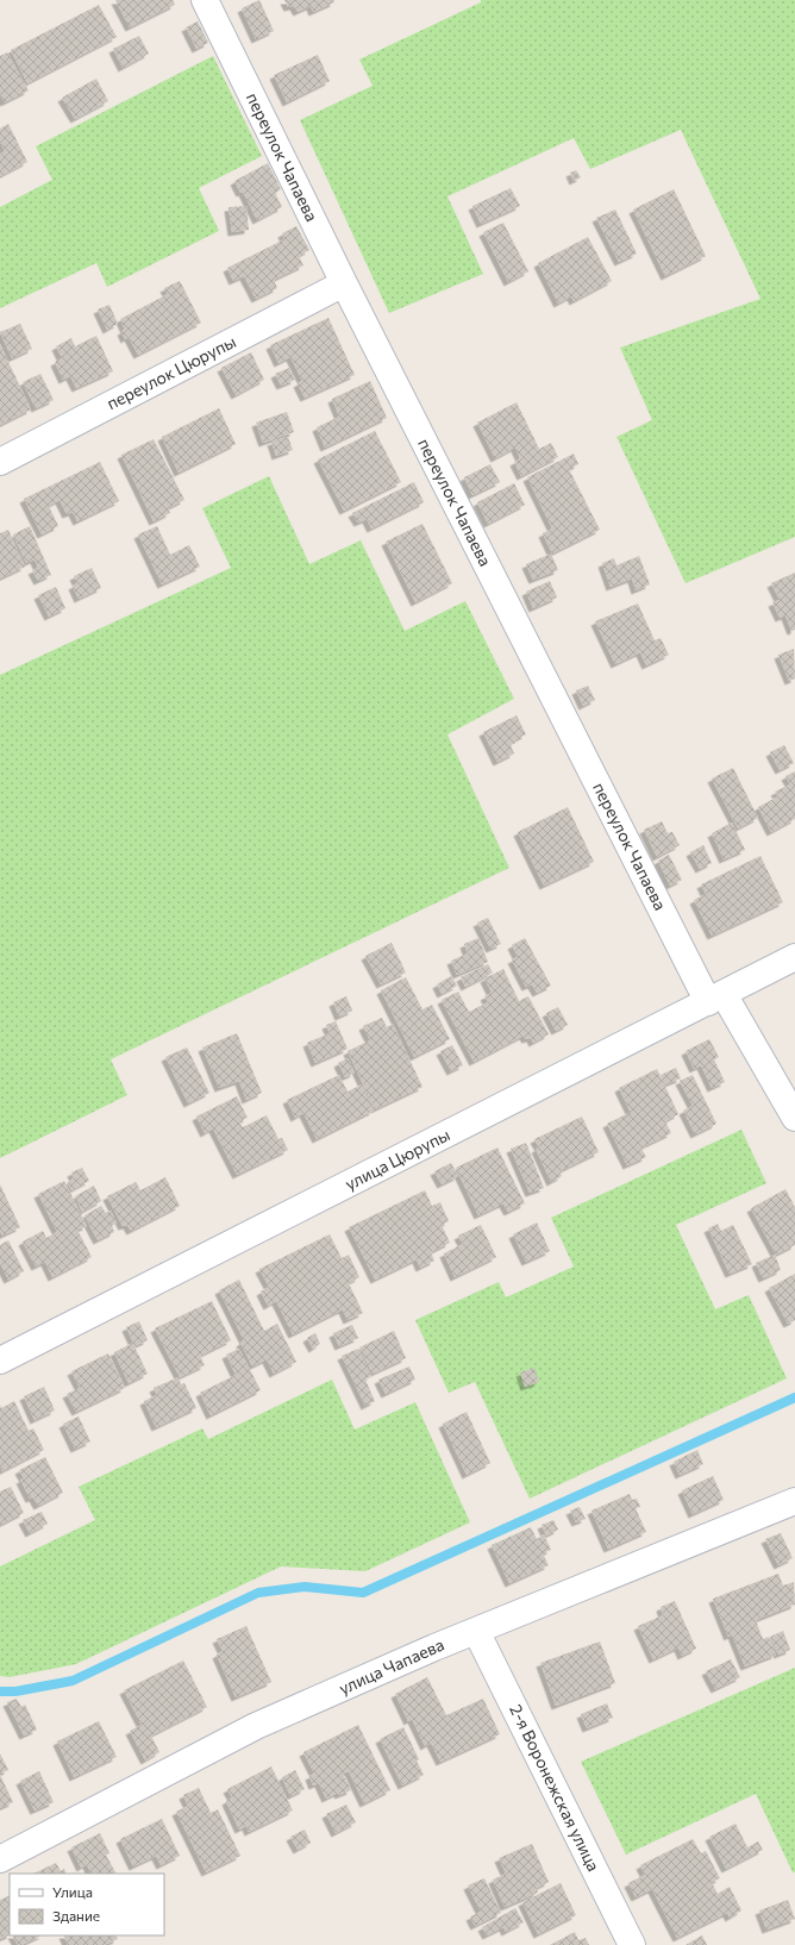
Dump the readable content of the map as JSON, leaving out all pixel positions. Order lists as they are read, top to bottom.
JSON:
{
  "streets": {
    "street": [
      "переулок Чапаева",
      "переулок Цюрупы",
      "улица Цюрупы",
      "улица Чапаева",
      "2-я Воронежская улица"
    ]
  },
  "crossings": [
    ["переулок Чапаева", "переулок Цюрупы"],
    ["переулок Чапаева", "улица Цюрупы"],
    ["улица Чапаева", "2-я Воронежская улица"]
  ],
  "legend": ["Улица", "Здание"]
}
